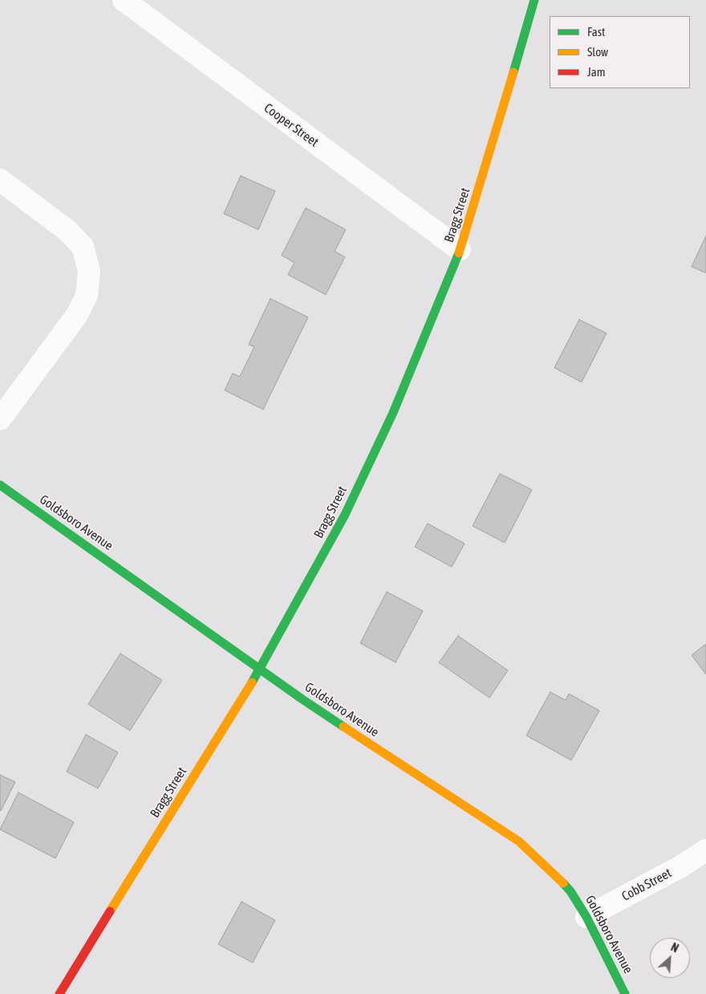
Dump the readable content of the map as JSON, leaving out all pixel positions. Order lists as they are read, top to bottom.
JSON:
{
  "streets": {
    "street": [
      "Cooper Street",
      "Bragg Street",
      "Goldsboro Avenue",
      "Cobb Street"
    ]
  },
  "crossings": [
    ["Cooper Street", "Bragg Street"],
    ["Bragg Street", "Goldsboro Avenue"],
    ["Goldsboro Avenue", "Cobb Street"]
  ],
  "legend": ["Fast", "Slow", "Jam"],
  "north": "top right"
}
